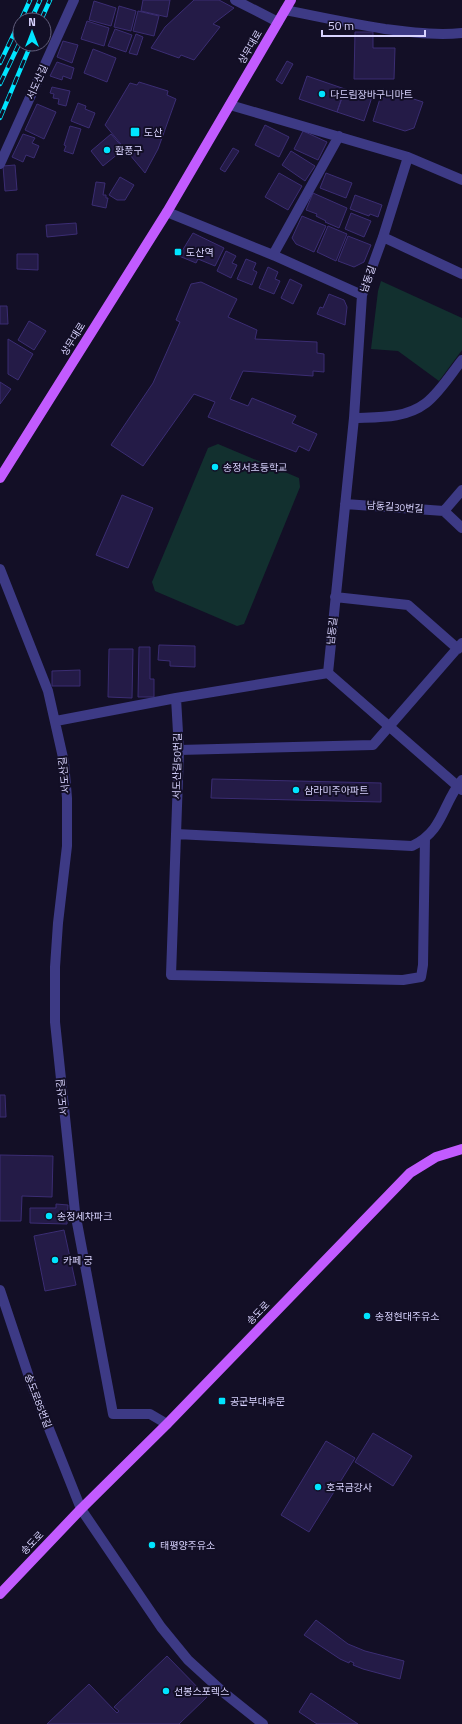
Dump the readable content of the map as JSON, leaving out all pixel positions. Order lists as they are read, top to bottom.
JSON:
{
  "streets": {
    "main road": ["상무대로", "송도로"],
    "street": [
      "서도산길",
      "남동길",
      "남동길30번길",
      "서도산길50번길",
      "송도로85번길"
    ]
  },
  "crossings": [
    ["서도산길", "송도로"],
    ["남동길", "남동길30번길"],
    ["송도로", "송도로85번길"]
  ],
  "places": {
    "other": [
      "다드림장바구니마트",
      "환풍구",
      "송정서초등학교",
      "삼라미주아파트",
      "송정세차파크",
      "카페 궁",
      "송정현대주유소",
      "호국금강사",
      "태평양주유소",
      "선봉스포렉스"
    ],
    "transit": ["도산", "도산역", "공군부대후문"]
  },
  "scale_bar": "50 m",
  "north": "top"
}
